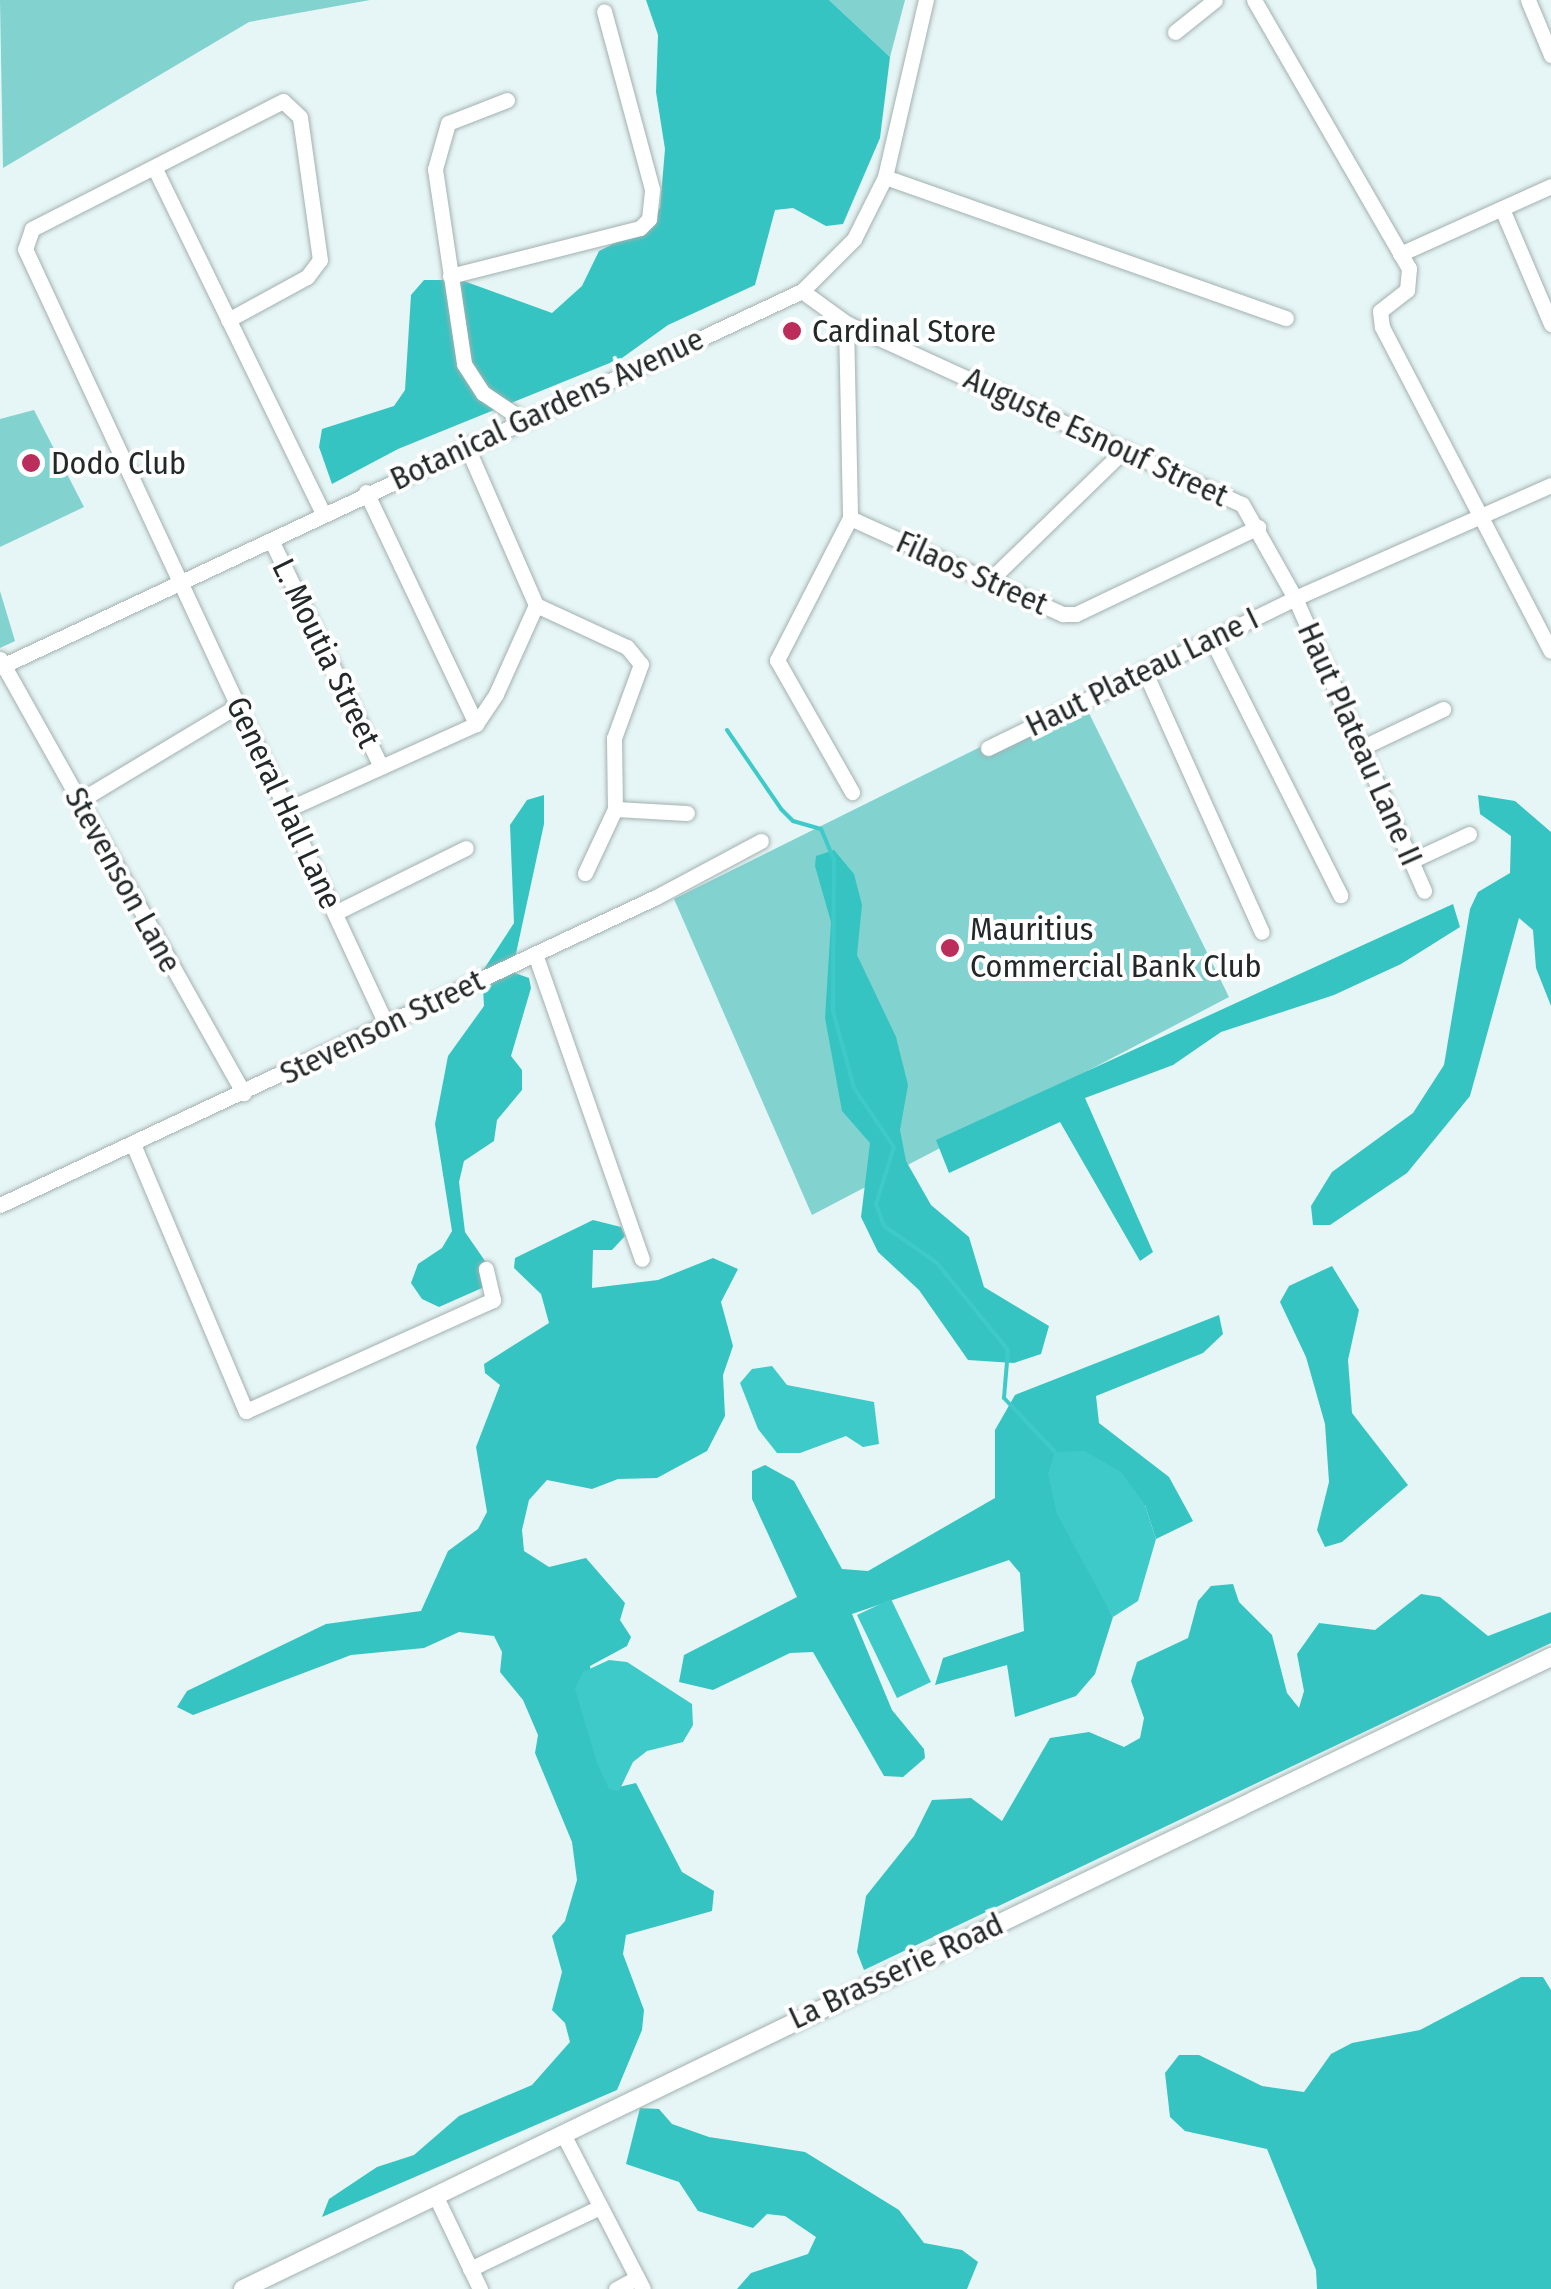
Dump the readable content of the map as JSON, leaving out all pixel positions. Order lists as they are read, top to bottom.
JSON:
{
  "streets": {
    "main road": ["La Brasserie Road"],
    "street": [
      "Botanical Gardens Avenue",
      "Auguste Esnouf Street",
      "Filaos Street",
      "L. Moutia Street",
      "Haut Plateau Lane I",
      "Haut Plateau Lane II",
      "General Hall Lane",
      "Stevenson Lane",
      "Stevenson Street"
    ]
  },
  "crossings": [
    ["Botanical Gardens Avenue", "Auguste Esnouf Street"],
    ["Botanical Gardens Avenue", "L. Moutia Street"],
    ["Botanical Gardens Avenue", "General Hall Lane"],
    ["Botanical Gardens Avenue", "Stevenson Lane"],
    ["Auguste Esnouf Street", "Filaos Street"],
    ["Auguste Esnouf Street", "Haut Plateau Lane I"],
    ["Auguste Esnouf Street", "Haut Plateau Lane II"],
    ["Haut Plateau Lane I", "Haut Plateau Lane II"],
    ["General Hall Lane", "Stevenson Street"],
    ["Stevenson Lane", "Stevenson Street"]
  ],
  "places": ["Cardinal Store", "Dodo Club", "Mauritius Commercial Bank Club"]
}
